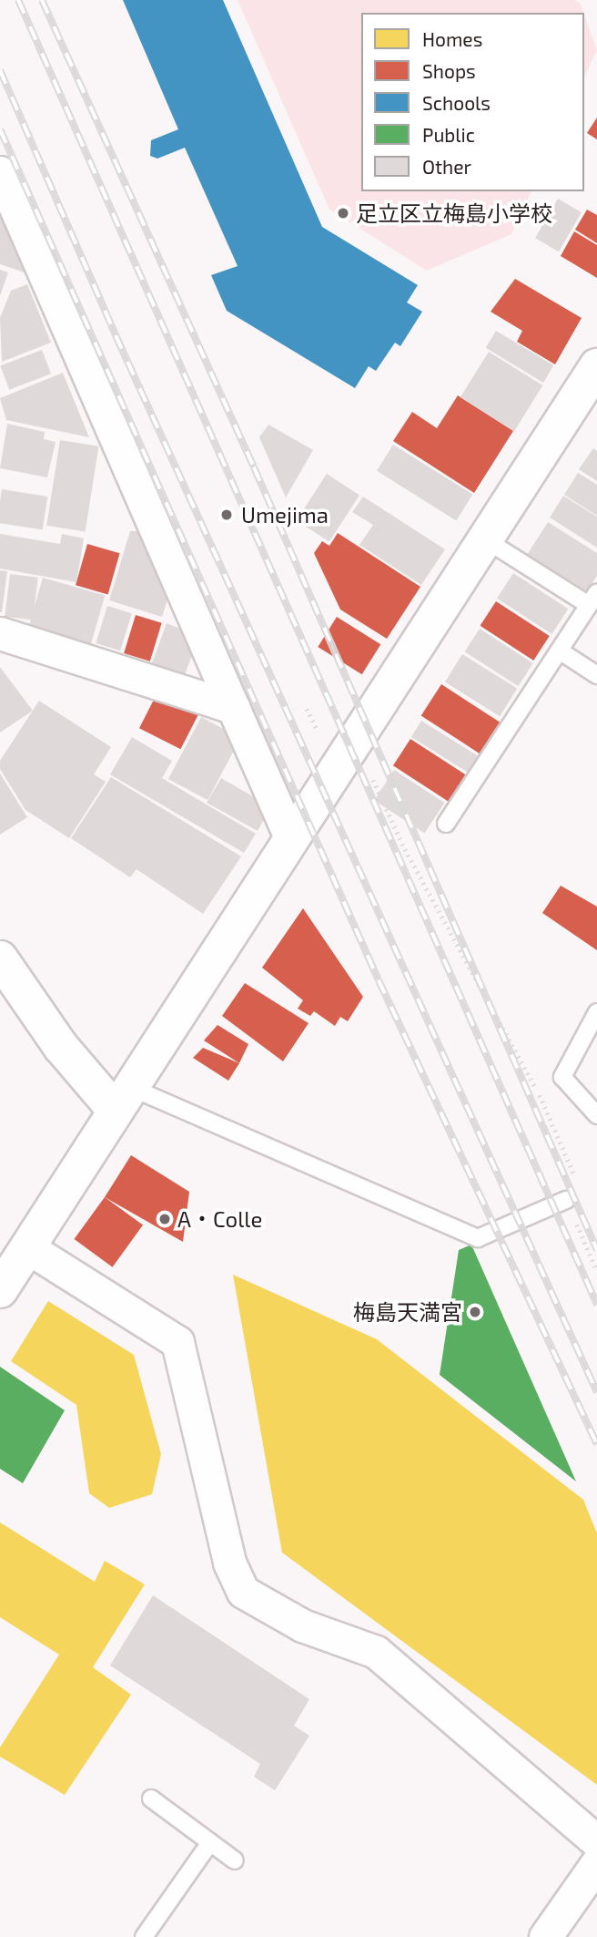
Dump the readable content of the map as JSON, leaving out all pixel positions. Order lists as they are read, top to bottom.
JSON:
{
  "places": [
    "足立区立梅島小学校",
    "Umejima",
    "A・Colle",
    "梅島天満宮"
  ],
  "legend": [
    "Homes",
    "Shops",
    "Schools",
    "Public",
    "Other"
  ]
}
